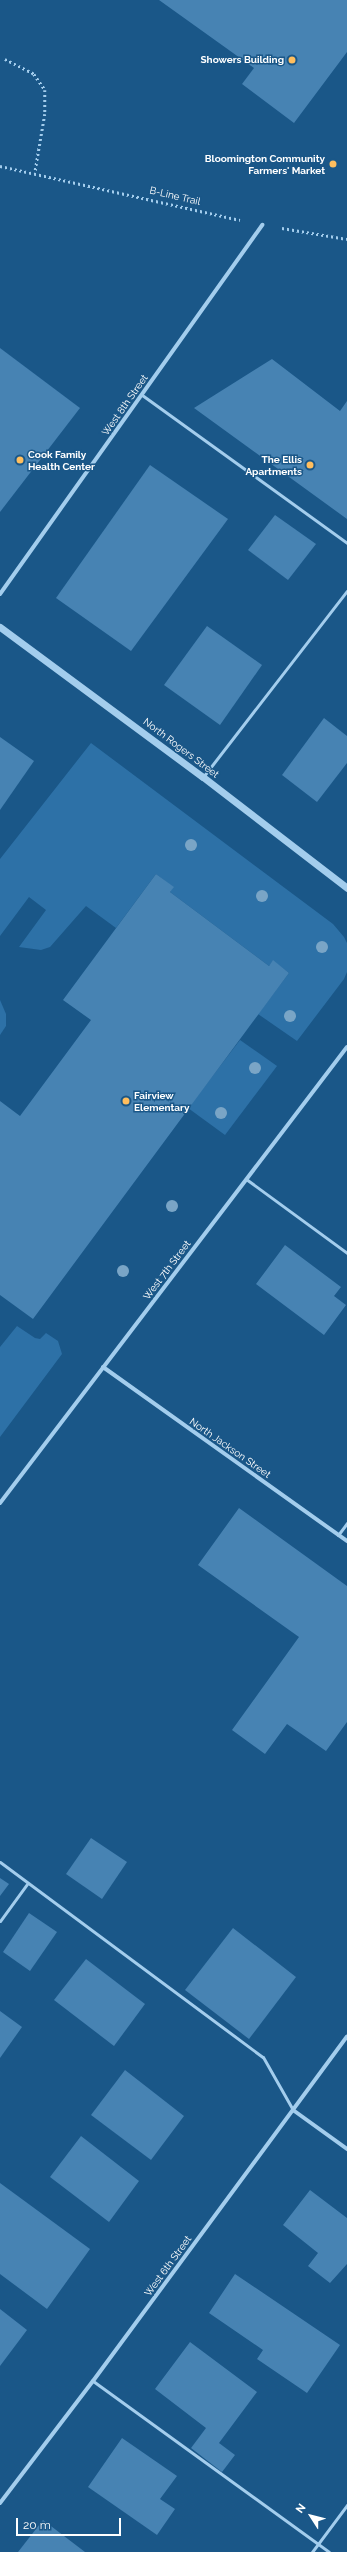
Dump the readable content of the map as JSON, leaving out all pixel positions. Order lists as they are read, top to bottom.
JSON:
{
  "streets": {
    "street": [
      "West 8th Street",
      "North Rogers Street",
      "West 7th Street",
      "North Jackson Street",
      "West 6th Street"
    ],
    "path": ["B-Line Trail"]
  },
  "crossings": [
    ["B-Line Trail", "West 8th Street"],
    ["West 7th Street", "North Jackson Street"]
  ],
  "places": [
    "Showers Building",
    "Bloomington Community Farmers' Market",
    "Cook Family Health Center",
    "The Ellis Apartments",
    "Fairview Elementary"
  ],
  "scale_bar": "20 m",
  "north": "top left"
}
